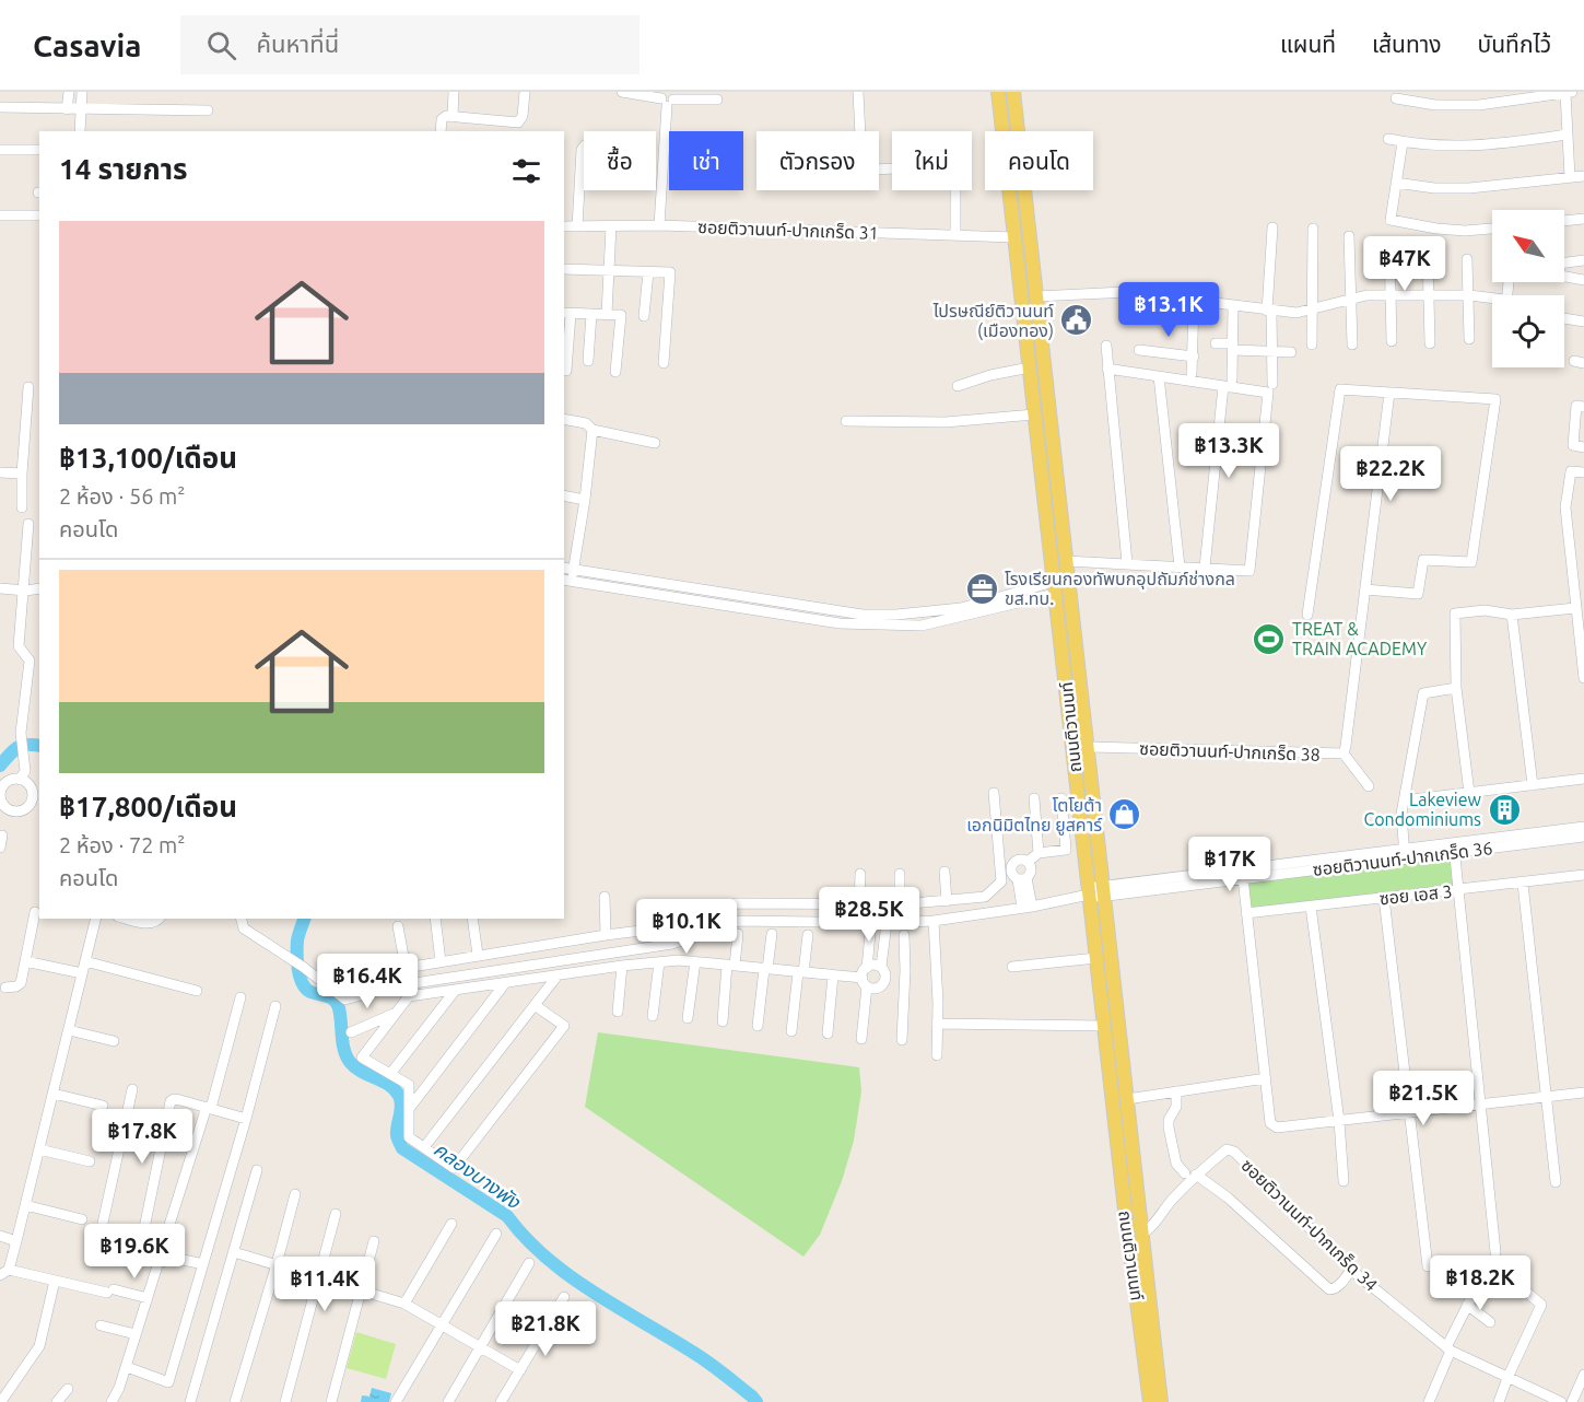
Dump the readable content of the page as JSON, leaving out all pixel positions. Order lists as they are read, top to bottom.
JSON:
{
  "streets": {
    "main road": ["ถนนติวานนท์"],
    "street": [
      "ซอยติวานนท์-ปากเกร็ด 31",
      "ซอยติวานนท์-ปากเกร็ด 38",
      "ซอยติวานนท์-ปากเกร็ด 36",
      "ซอย เอส 3",
      "ซอยติวานนท์-ปากเกร็ด 34"
    ]
  },
  "crossings": [
    ["ซอยติวานนท์-ปากเกร็ด 31", "ถนนติวานนท์"],
    ["ถนนติวานนท์", "ซอยติวานนท์-ปากเกร็ด 38"],
    ["ถนนติวานนท์", "ซอยติวานนท์-ปากเกร็ด 36"],
    ["ถนนติวานนท์", "ซอยติวานนท์-ปากเกร็ด 34"]
  ],
  "water": ["คลองบางพัง"],
  "places": {
    "public building": ["ไปรษณีย์ติวานนท์ (เมืองทอง)"],
    "office": ["โรงเรียนกองทัพบกอุปถัมภ์ช่างกล ขส.ทบ."],
    "sports": ["TREAT & TRAIN ACADEMY"],
    "building": ["Lakeview Condominiums"],
    "shop": ["โตโยต้า เอกนิมิตไทย ยูสคาร์"]
  },
  "north": "top left",
  "page": {
    "header": "Casavia",
    "search": "ค้นหาที่นี่",
    "nav": ["แผนที่", "เส้นทาง", "บันทึกไว้"],
    "chip": [
      "ซื้อ",
      "เช่า",
      "ตัวกรอง",
      "ใหม่",
      "คอนโด"
    ],
    "heading": "14 รายการ",
    "list": [
      {
        "name": "฿13,100/เดือน",
        "note": "2 ห้อง · 56 m² · คอนโด"
      },
      {
        "name": "฿17,800/เดือน",
        "note": "2 ห้อง · 72 m² · คอนโด"
      }
    ],
    "price": [
      "฿47K",
      "฿13.1K",
      "฿13.3K",
      "฿22.2K",
      "฿17K",
      "฿28.5K",
      "฿10.1K",
      "฿16.4K",
      "฿21.5K",
      "฿17.8K",
      "฿19.6K",
      "฿18.2K",
      "฿11.4K",
      "฿21.8K"
    ]
  }
}
